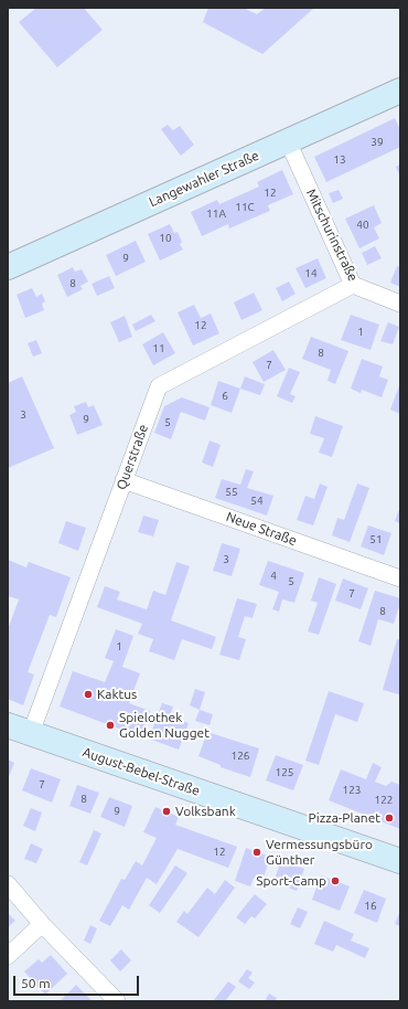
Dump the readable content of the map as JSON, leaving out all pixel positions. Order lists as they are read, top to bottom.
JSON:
{
  "streets": {
    "street": [
      "Langewahler Straße",
      "Mitschurinstraße",
      "Querstraße",
      "Neue Straße",
      "August-Bebel-Straße"
    ]
  },
  "crossings": [
    ["Langewahler Straße", "Mitschurinstraße"],
    ["Mitschurinstraße", "Querstraße"],
    ["Querstraße", "Neue Straße"],
    ["Querstraße", "August-Bebel-Straße"]
  ],
  "places": [
    "Kaktus",
    "Spielothek Golden Nugget",
    "Volksbank",
    "Pizza-Planet",
    "Vermessungsbüro Günther",
    "Sport-Camp"
  ],
  "house_numbers": [
    "39",
    "13",
    "12",
    "11C",
    "11A",
    "40",
    "10",
    "9",
    "14",
    "8",
    "12",
    "1",
    "11",
    "8",
    "7",
    "6",
    "3",
    "9",
    "5",
    "55",
    "54",
    "51",
    "3",
    "4",
    "5",
    "7",
    "8",
    "1",
    "126",
    "125",
    "7",
    "123",
    "8",
    "122",
    "9",
    "12",
    "16"
  ],
  "scale_bar": "50 m"
}
